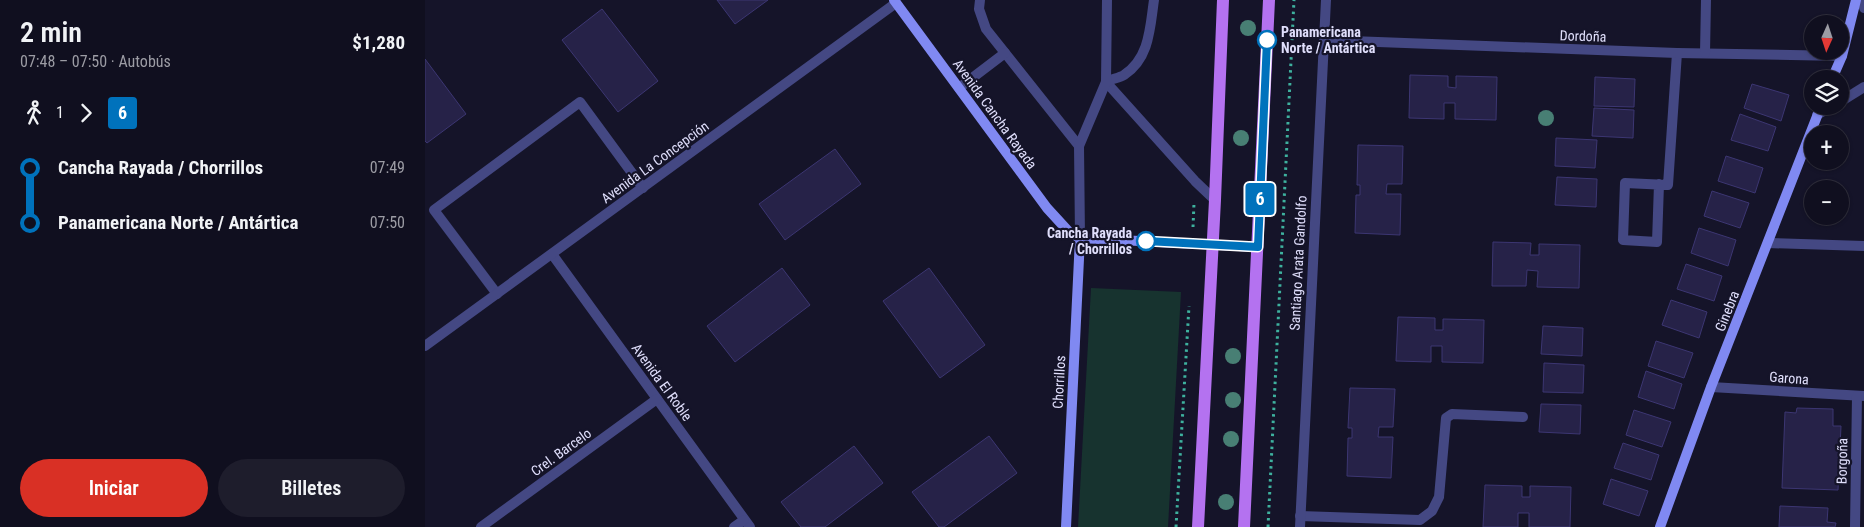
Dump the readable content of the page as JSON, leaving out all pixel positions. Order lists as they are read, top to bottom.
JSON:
{
  "streets": {
    "street": [
      "Dordoña",
      "Avenida Cancha Rayada",
      "Avenida La Concepción",
      "Santiago Arata Gandolfo",
      "Ginebra",
      "Garona",
      "Avenida El Roble",
      "Chorrillos",
      "Crel. Barcelo",
      "Borgoña"
    ]
  },
  "crossings": [
    ["Dordoña", "Santiago Arata Gandolfo"],
    ["Avenida Cancha Rayada", "Avenida La Concepción"],
    ["Avenida Cancha Rayada", "Chorrillos"],
    ["Avenida La Concepción", "Avenida El Roble"],
    ["Ginebra", "Garona"],
    ["Garona", "Borgoña"],
    ["Avenida El Roble", "Crel. Barcelo"]
  ],
  "places": ["Panamericana Norte / Antártica", "Cancha Rayada / Chorrillos"],
  "lines": ["bus line 6"],
  "north": "bottom",
  "page": {
    "heading": ["2 min", "07:48 – 07:50 · Autobús", "$1,280"],
    "on_map": "6",
    "map_buttons": ["+", "−"],
    "legs": ["1", "6"],
    "list": [
      {
        "name": "Cancha Rayada / Chorrillos",
        "value": "07:49"
      },
      {
        "name": "Panamericana Norte / Antártica",
        "value": "07:50"
      }
    ],
    "buttons": ["Iniciar", "Billetes"]
  }
}
